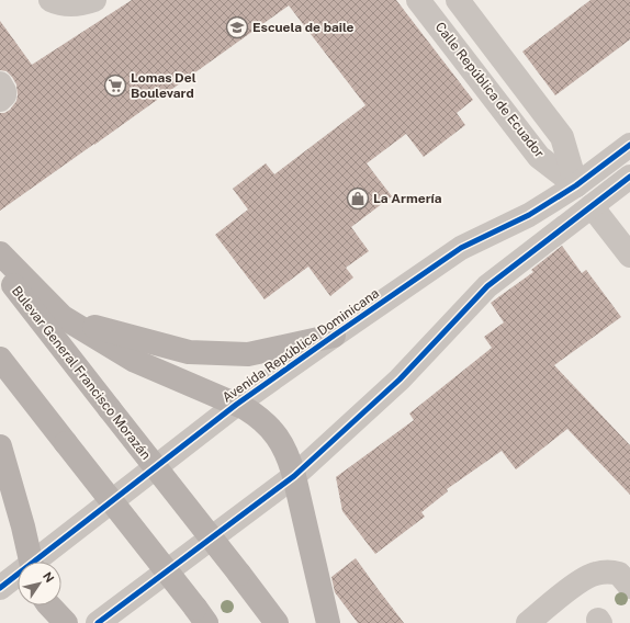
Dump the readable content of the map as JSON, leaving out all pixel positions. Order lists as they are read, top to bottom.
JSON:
{
  "streets": {
    "main road": ["Bulevar General Francisco Morazán"],
    "street": ["Calle República de Ecuador", "Avenida República Dominicana"]
  },
  "crossings": [
    ["Calle República de Ecuador", "Avenida República Dominicana"]
  ],
  "places": {
    "school or university": ["Escuela de baile"],
    "supermarket": ["Lomas Del Boulevard"],
    "shop": ["La Armería"]
  },
  "north": "top right"
}
